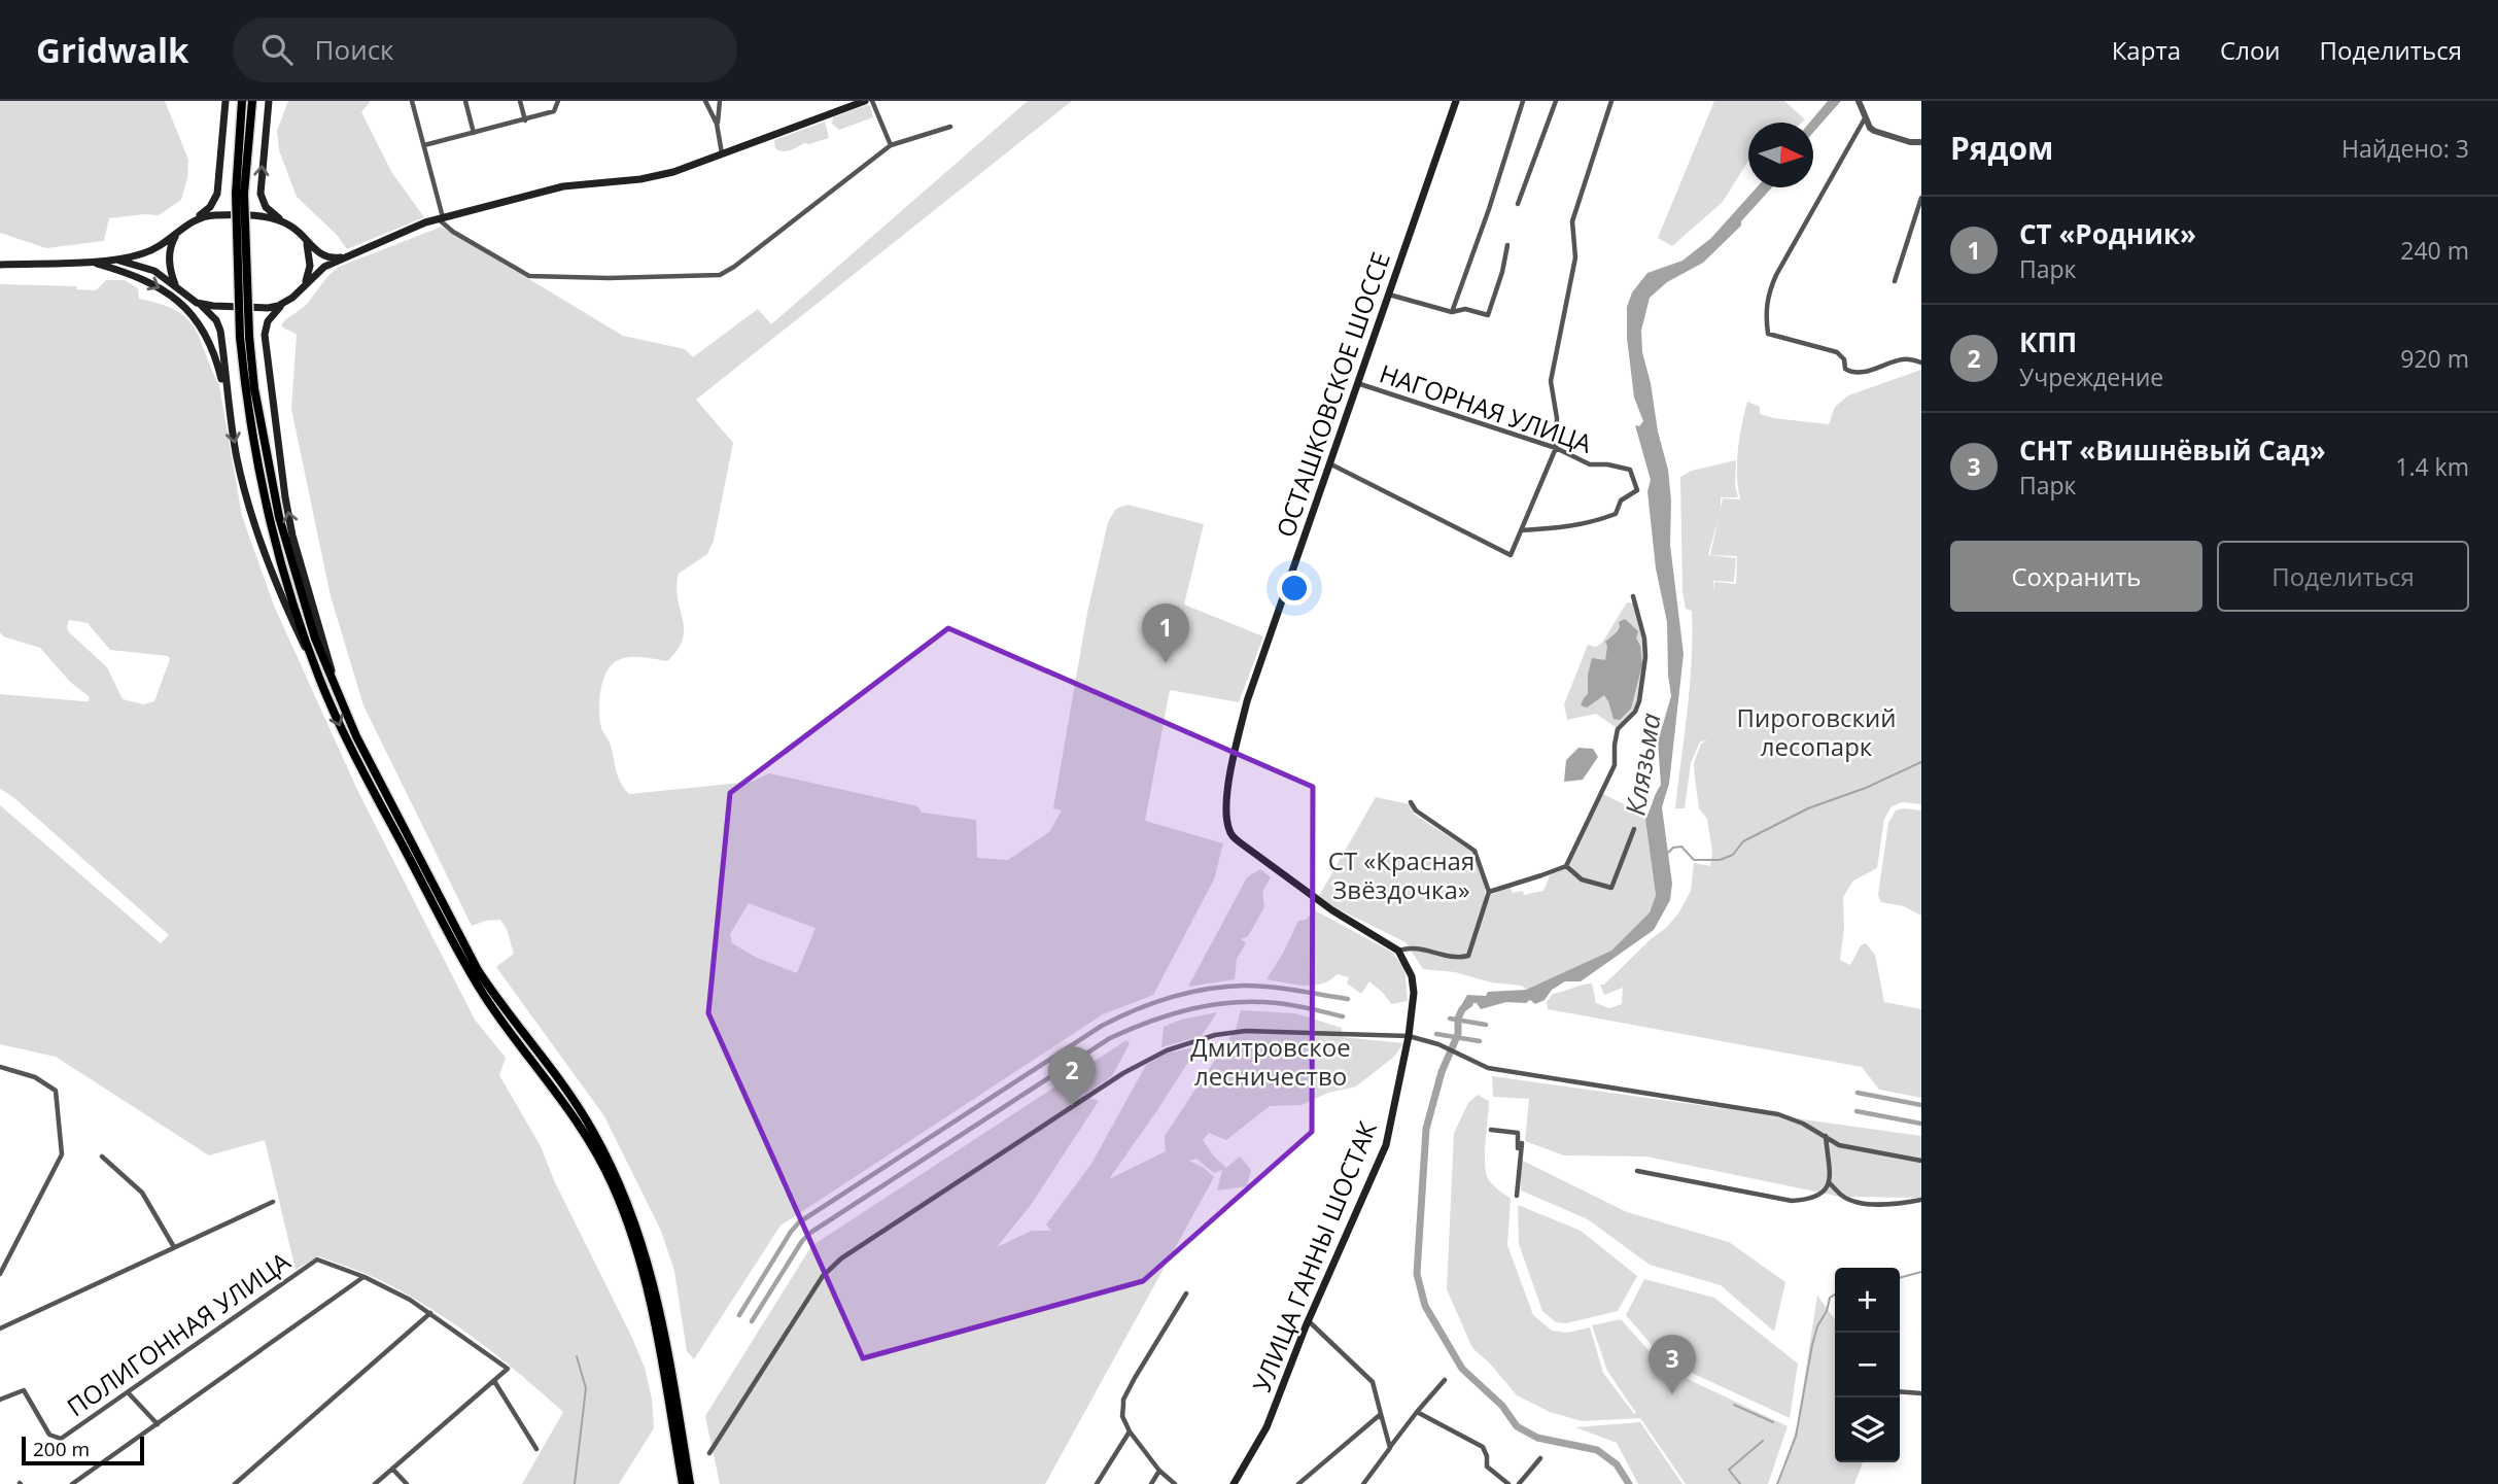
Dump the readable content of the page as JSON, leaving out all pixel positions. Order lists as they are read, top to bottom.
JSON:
{
  "streets": {
    "main road": ["ОСТАШКОВСКОЕ ШОССЕ", "УЛИЦА ГАННЫ ШОСТАК"],
    "street": ["НАГОРНАЯ УЛИЦА", "ПОЛИГОННАЯ УЛИЦА"]
  },
  "crossings": [
    ["ОСТАШКОВСКОЕ ШОССЕ", "НАГОРНАЯ УЛИЦА"],
    ["ОСТАШКОВСКОЕ ШОССЕ", "УЛИЦА ГАННЫ ШОСТАК"]
  ],
  "water": ["Клязьма"],
  "parks": ["Пироговский лесопарк", "СТ «Красная Звёздочка»", "Дмитровское лесничество"],
  "scale_bar": "200 m",
  "north": "right",
  "page": {
    "header": "Gridwalk",
    "search": "Поиск",
    "nav": ["Карта", "Слои", "Поделиться"],
    "heading": ["Рядом", "Найдено: 3"],
    "list": [
      {
        "mark": "1",
        "name": "СТ «Родник»",
        "note": "Парк",
        "value": "240 m"
      },
      {
        "mark": "2",
        "name": "КПП",
        "note": "Учреждение",
        "value": "920 m"
      },
      {
        "mark": "3",
        "name": "СНТ «Вишнёвый Сад»",
        "note": "Парк",
        "value": "1.4 km"
      }
    ],
    "buttons": ["Сохранить", "Поделиться"],
    "pins": ["1", "2", "3"],
    "map_buttons": ["+", "−"],
    "scale": "200 m"
  }
}
